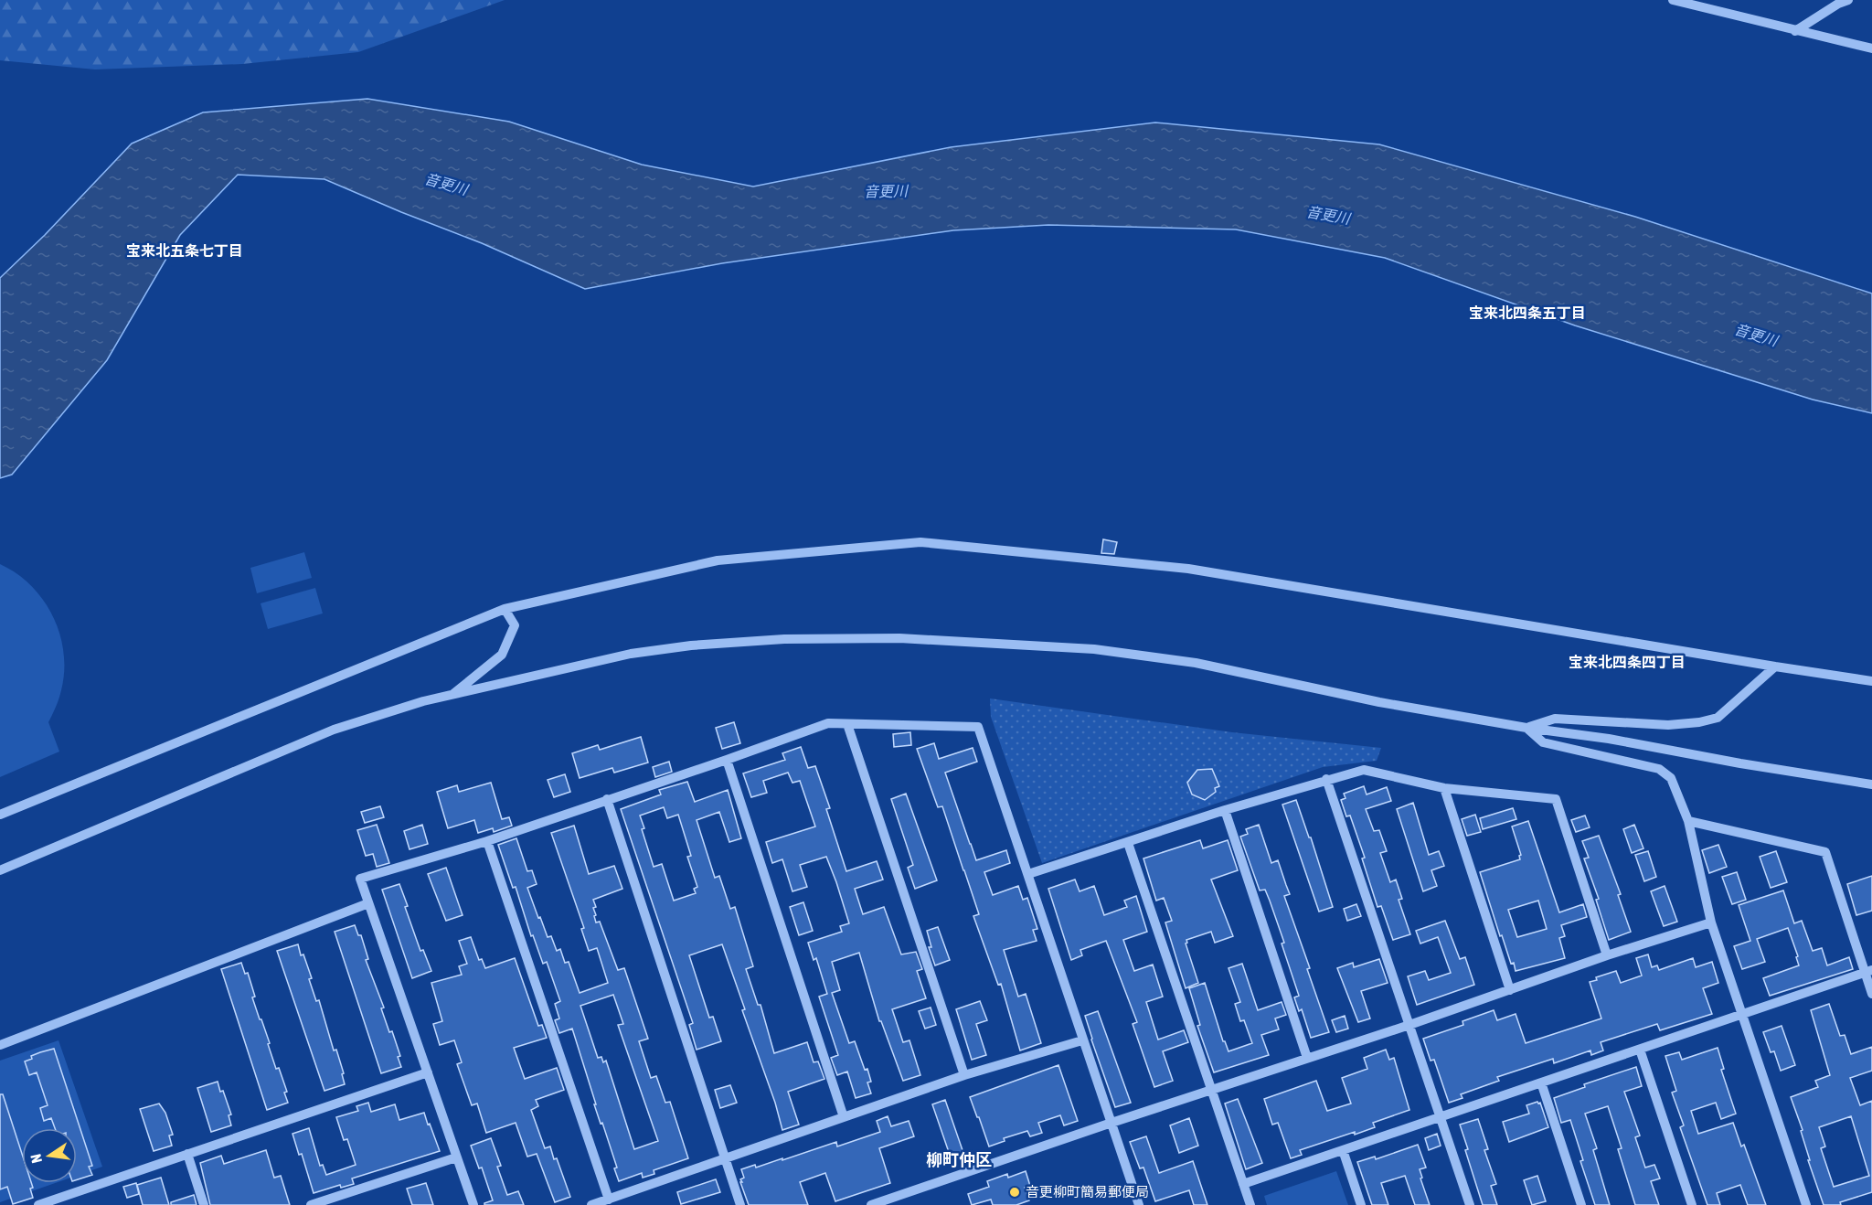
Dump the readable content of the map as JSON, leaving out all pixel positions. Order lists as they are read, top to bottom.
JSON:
{
  "districts": [
    "宝来北五条七丁目",
    "宝来北四条五丁目",
    "宝来北四条四丁目",
    "柳町仲区"
  ],
  "water": ["音更川"],
  "places": ["音更柳町簡易郵便局"],
  "north": "left"
}
